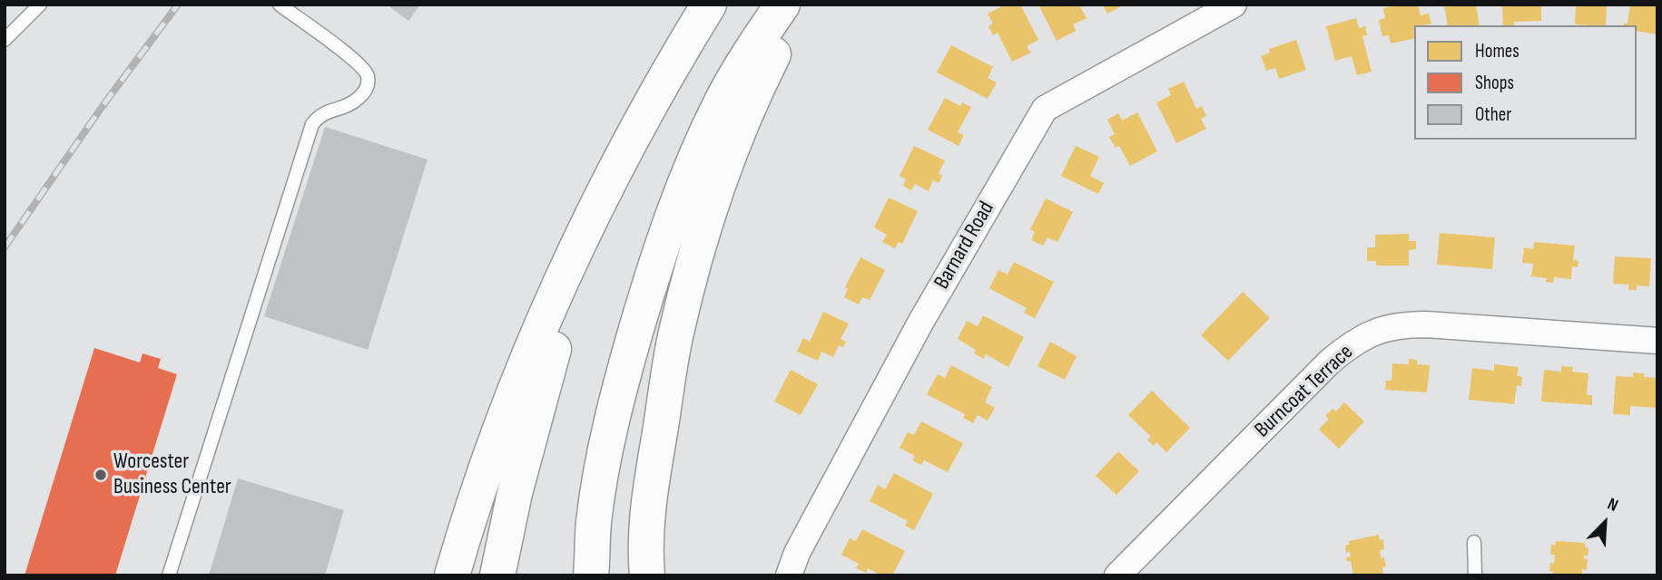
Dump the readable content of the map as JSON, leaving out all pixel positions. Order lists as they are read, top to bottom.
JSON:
{
  "streets": {
    "street": ["Barnard Road", "Burncoat Terrace"]
  },
  "places": ["Worcester Business Center"],
  "legend": ["Homes", "Shops", "Other"],
  "north": "top right"
}
